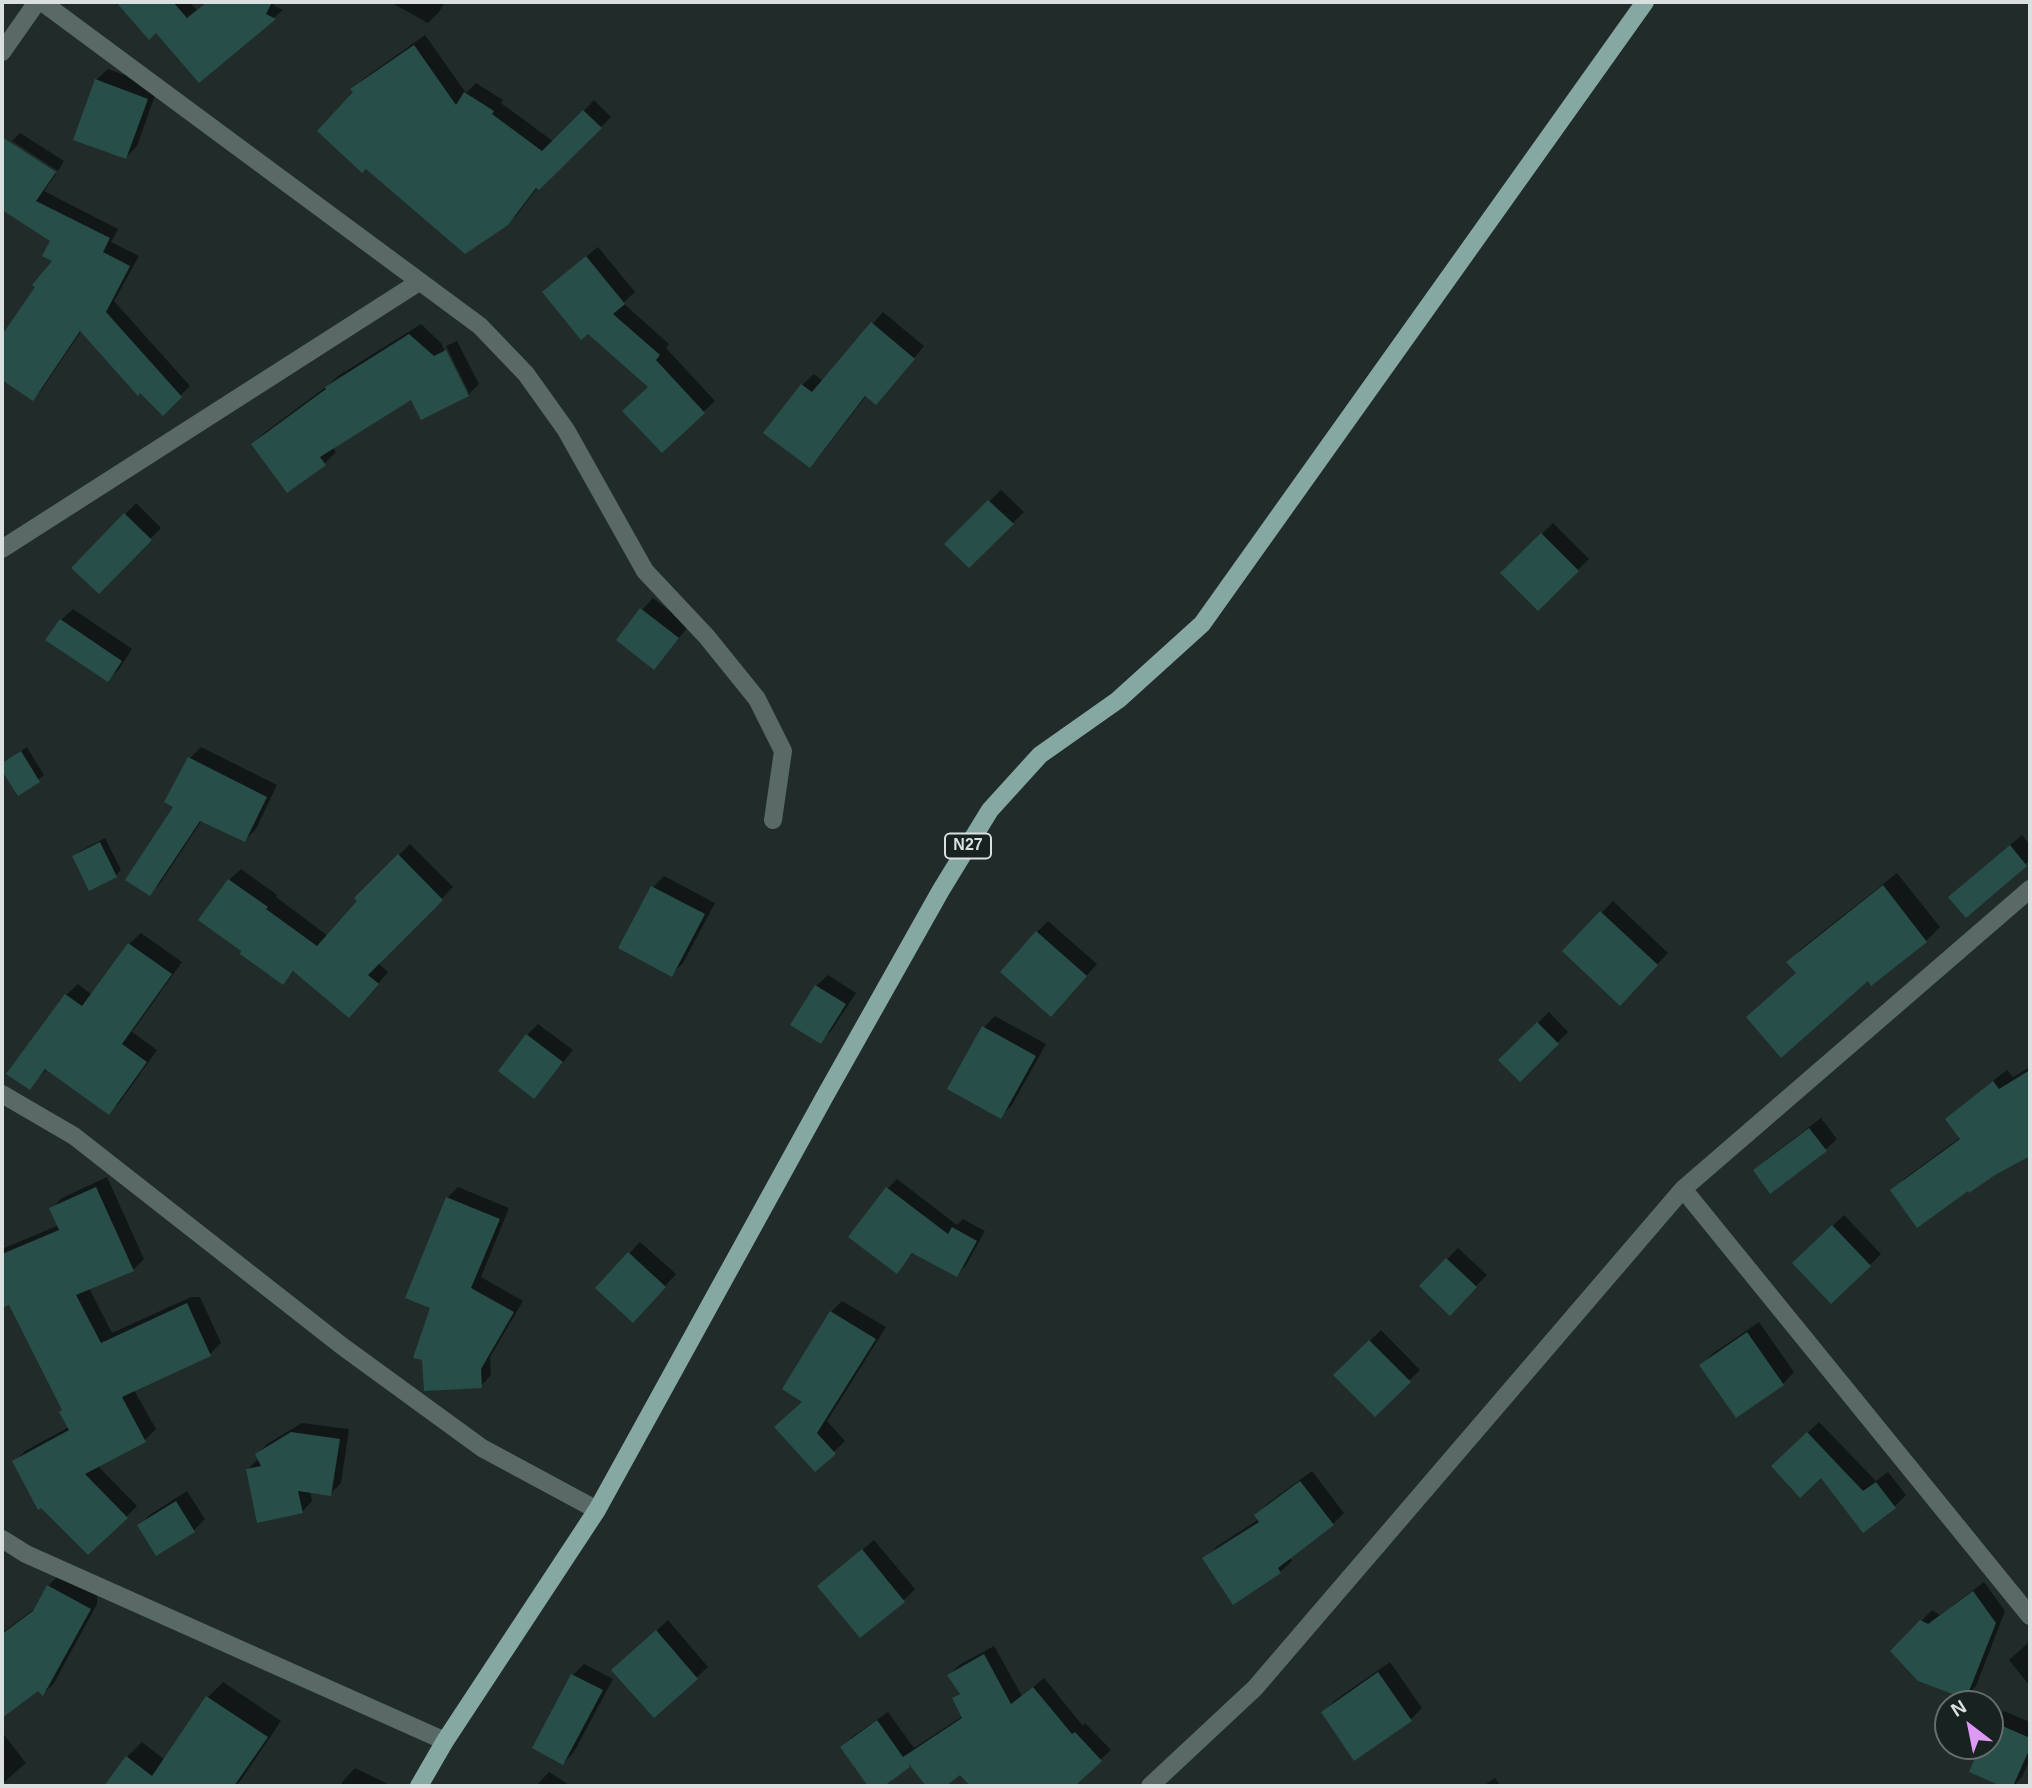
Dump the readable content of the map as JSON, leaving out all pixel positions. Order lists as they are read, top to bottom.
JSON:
{
  "streets": {
    "main road": ["N27"]
  },
  "north": "top left"
}
